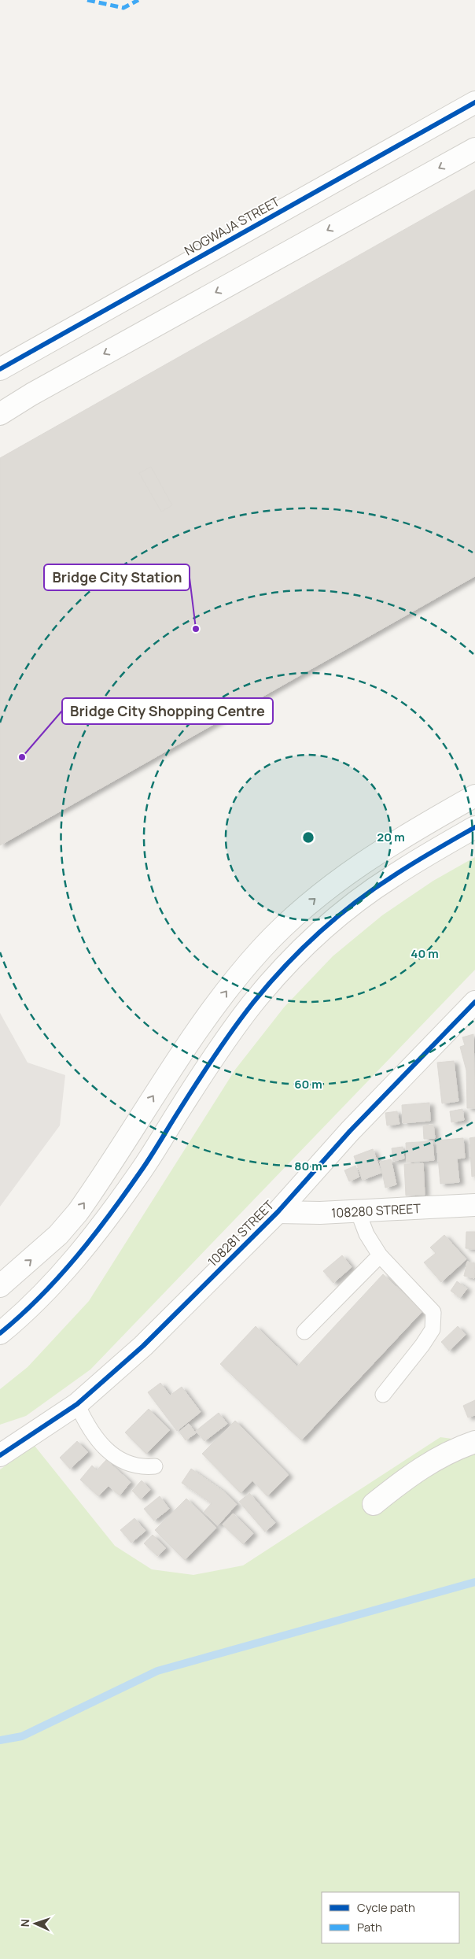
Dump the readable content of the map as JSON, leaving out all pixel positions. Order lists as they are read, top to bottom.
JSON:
{
  "streets": {
    "street": ["NOGWAJA STREET", "108280 STREET", "108281 STREET"]
  },
  "crossings": [
    ["108280 STREET", "108281 STREET"]
  ],
  "places": ["Bridge City Station", "Bridge City Shopping Centre"],
  "legend": ["Cycle path", "Path"],
  "north": "left",
  "rings": [
    "20 m",
    "40 m",
    "60 m",
    "80 m"
  ]
}
